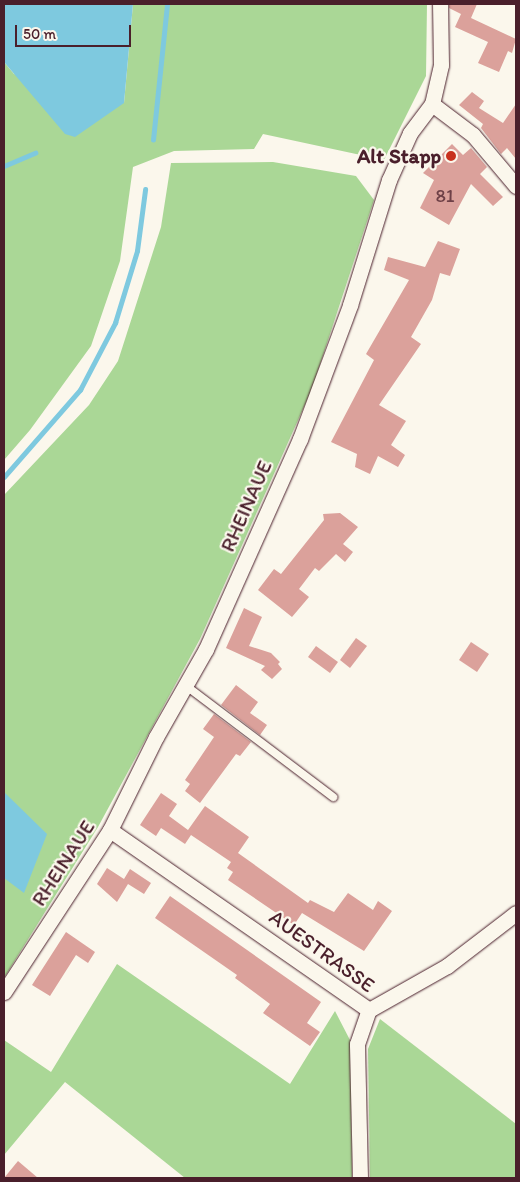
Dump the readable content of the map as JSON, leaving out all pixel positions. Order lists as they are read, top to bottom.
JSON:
{
  "streets": {
    "street": ["RHEINAUE", "AUESTRASSE"]
  },
  "crossings": [
    ["RHEINAUE", "AUESTRASSE"]
  ],
  "places": ["Alt Stapp"],
  "house_numbers": ["81"],
  "scale_bar": "50 m"
}
